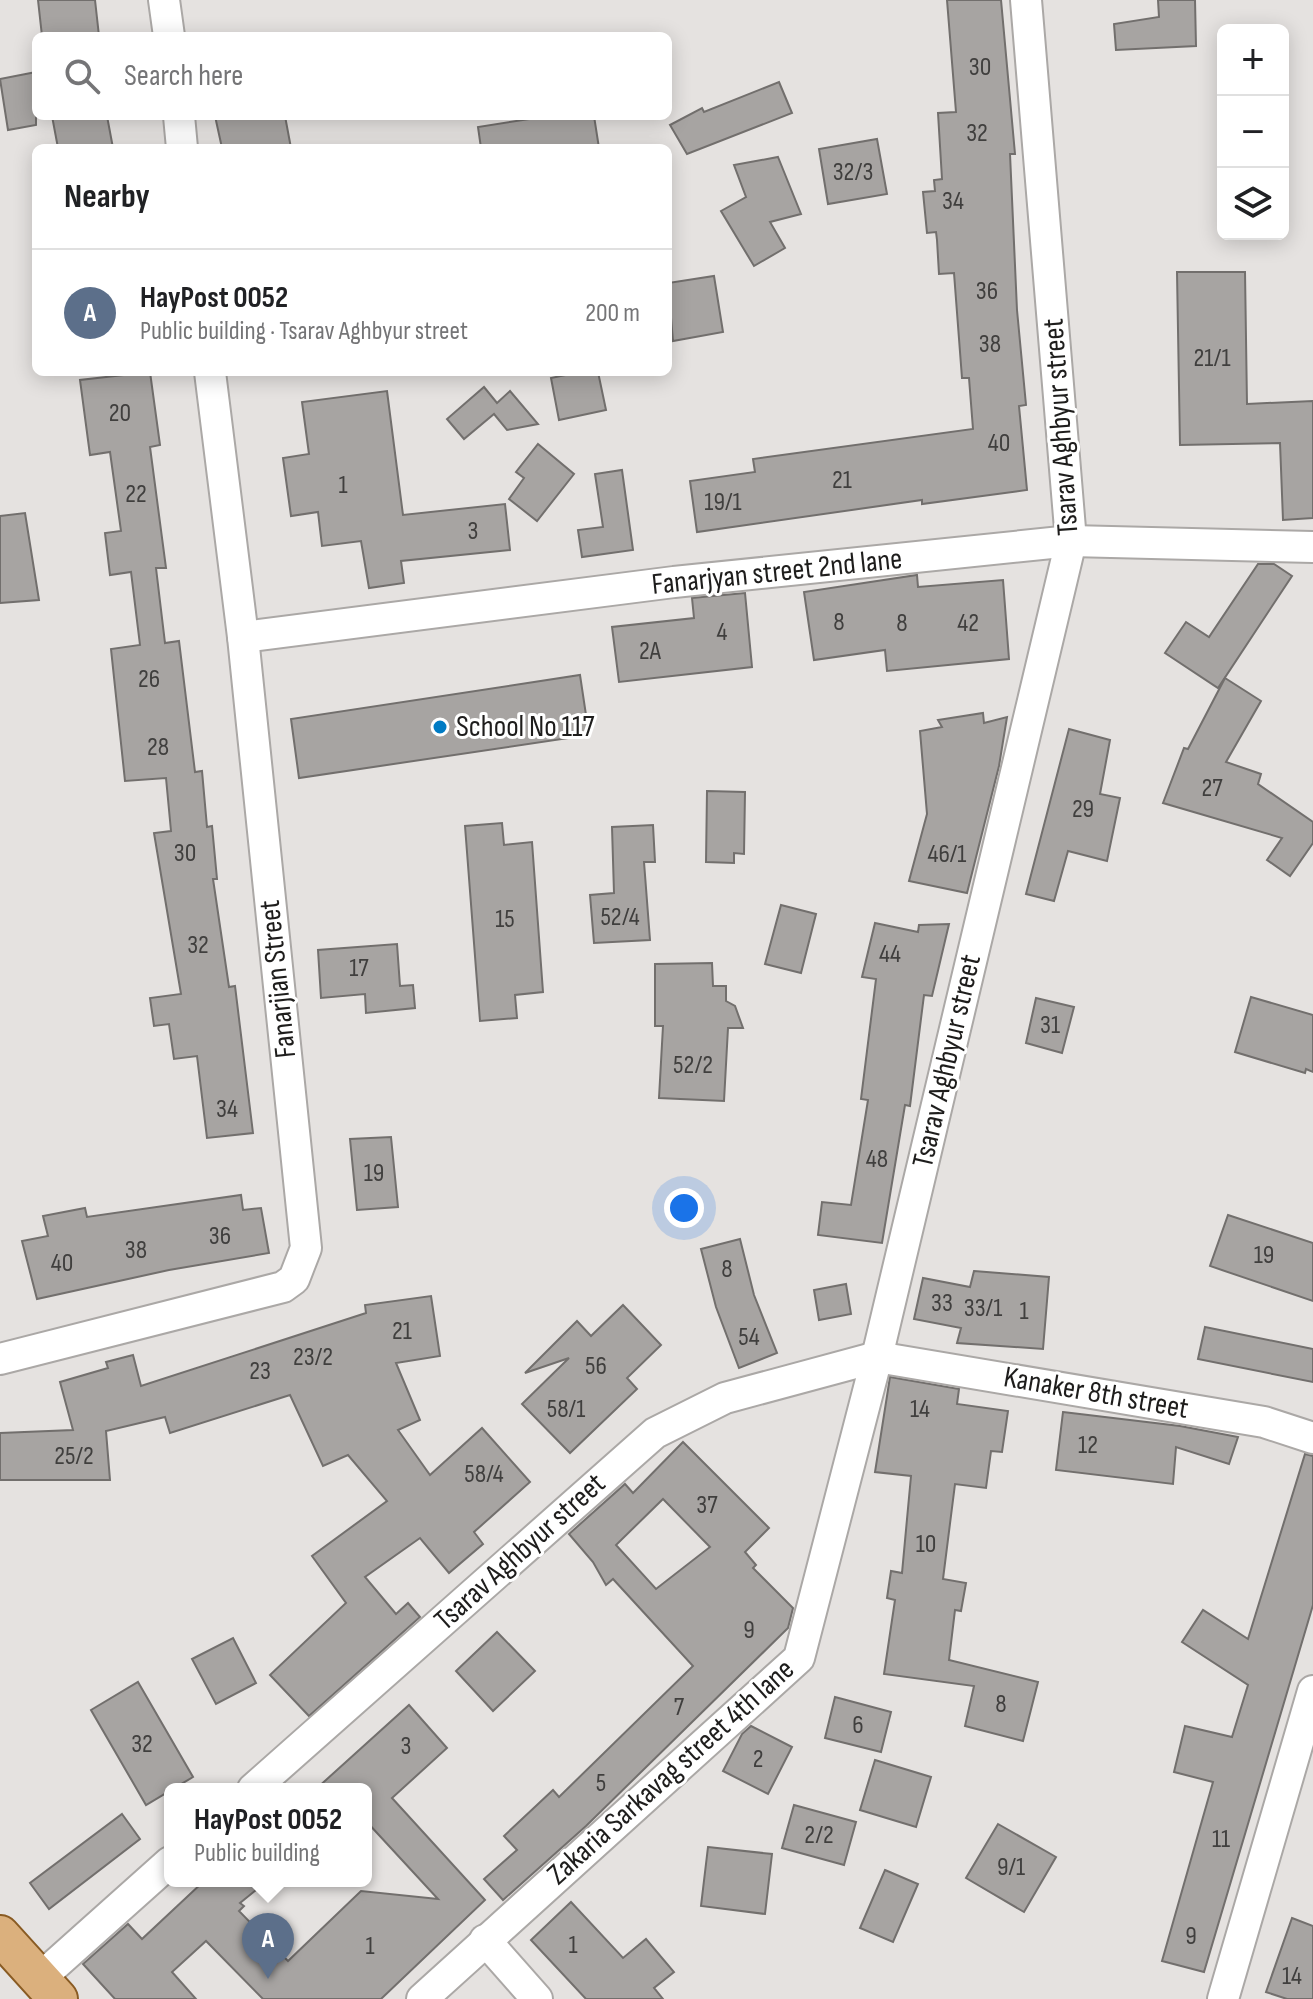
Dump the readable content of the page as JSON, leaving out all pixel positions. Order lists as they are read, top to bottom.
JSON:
{
  "streets": {
    "street": [
      "Tsarav Aghbyur street",
      "Fanarjyan street 2nd lane",
      "Fanarjian Street",
      "Kanaker 8th street",
      "Zakaria Sarkavag street 4th lane"
    ]
  },
  "crossings": [
    ["Tsarav Aghbyur street", "Fanarjyan street 2nd lane"],
    ["Tsarav Aghbyur street", "Kanaker 8th street"],
    ["Tsarav Aghbyur street", "Zakaria Sarkavag street 4th lane"],
    ["Fanarjyan street 2nd lane", "Fanarjian Street"],
    ["Kanaker 8th street", "Zakaria Sarkavag street 4th lane"]
  ],
  "places": ["School No 117"],
  "house_numbers": [
    "30",
    "32",
    "32/3",
    "34",
    "36",
    "38",
    "21/1",
    "20",
    "40",
    "21",
    "1",
    "22",
    "19/1",
    "3",
    "8",
    "8",
    "42",
    "4",
    "2A",
    "26",
    "28",
    "27",
    "29",
    "30",
    "46/1",
    "52/4",
    "15",
    "32",
    "44",
    "17",
    "31",
    "52/2",
    "34",
    "48",
    "19",
    "36",
    "38",
    "19",
    "40",
    "8",
    "33",
    "33/1",
    "1",
    "21",
    "54",
    "23/2",
    "56",
    "23",
    "58/1",
    "14",
    "12",
    "25/2",
    "58/4",
    "37",
    "10",
    "9",
    "8",
    "7",
    "6",
    "32",
    "3",
    "2",
    "5",
    "2/2",
    "11",
    "9/1",
    "9",
    "1",
    "1",
    "14"
  ],
  "page": {
    "map_buttons": ["+", "−"],
    "search": "Search here",
    "heading": "Nearby",
    "list": [
      {
        "mark": "A",
        "name": "HayPost 0052",
        "note": "Public building · Tsarav Aghbyur street",
        "value": "200 m"
      }
    ],
    "popup": ["HayPost 0052", "Public building"],
    "pins": "A"
  }
}
